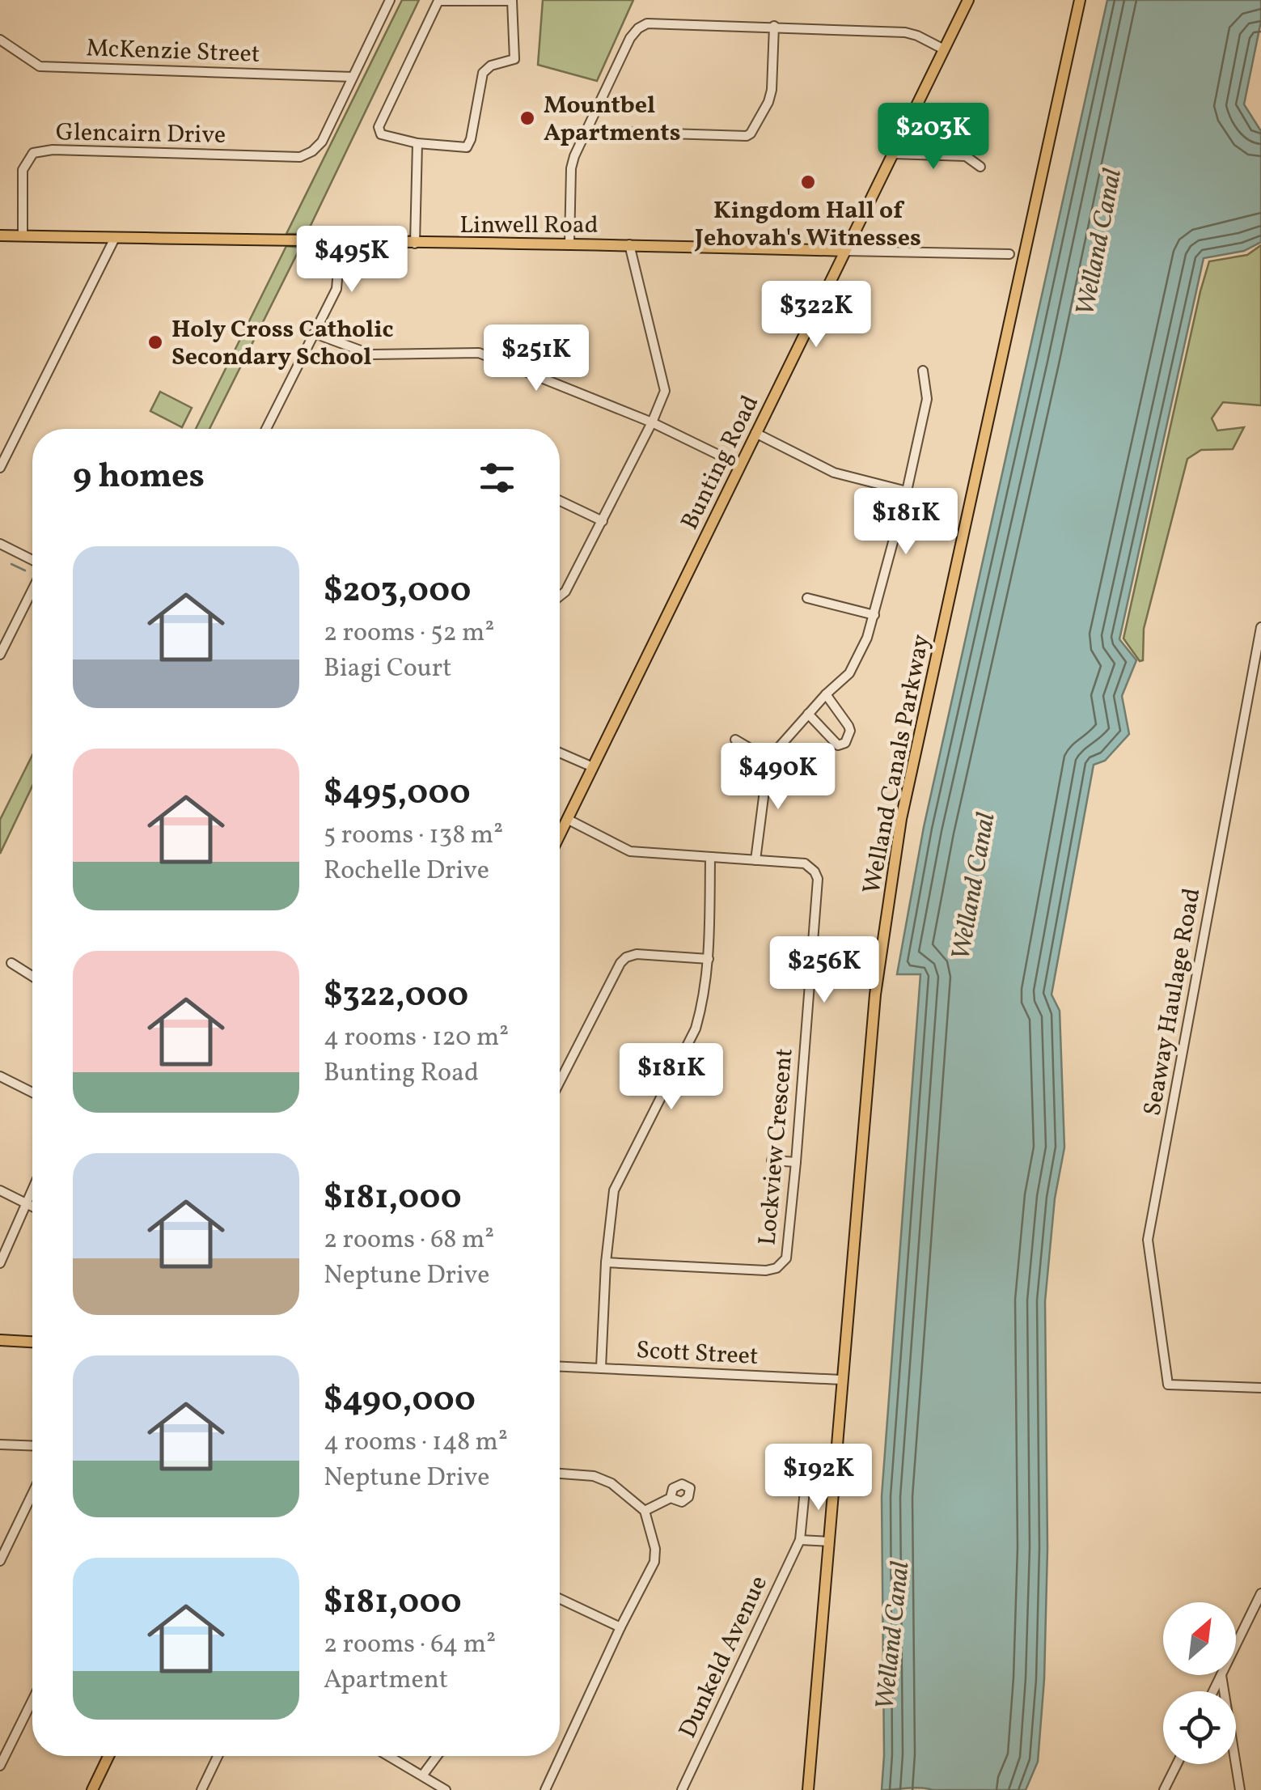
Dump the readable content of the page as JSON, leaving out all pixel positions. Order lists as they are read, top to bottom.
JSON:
{
  "streets": {
    "main road": ["Linwell Road", "Bunting Road", "Welland Canals Parkway"],
    "street": [
      "McKenzie Street",
      "Glencairn Drive",
      "Seaway Haulage Road",
      "Lockview Crescent",
      "Scott Street",
      "Dunkeld Avenue"
    ]
  },
  "crossings": [
    ["McKenzie Street", "Glencairn Drive"],
    ["Glencairn Drive", "Linwell Road"],
    ["Linwell Road", "Bunting Road"],
    ["Bunting Road", "Lockview Crescent"],
    ["Welland Canals Parkway", "Scott Street"]
  ],
  "water": ["Welland Canal"],
  "places": ["Mountbel Apartments", "Kingdom Hall of Jehovah's Witnesses", "Holy Cross Catholic Secondary School"],
  "north": "top right",
  "page": {
    "price": [
      "$203K",
      "$495K",
      "$322K",
      "$251K",
      "$181K",
      "$490K",
      "$256K",
      "$181K",
      "$192K"
    ],
    "heading": "9 homes",
    "list": [
      {
        "name": "$203,000",
        "note": "2 rooms · 52 m² · Biagi Court"
      },
      {
        "name": "$495,000",
        "note": "5 rooms · 138 m² · Rochelle Drive"
      },
      {
        "name": "$322,000",
        "note": "4 rooms · 120 m² · Bunting Road"
      },
      {
        "name": "$181,000",
        "note": "2 rooms · 68 m² · Neptune Drive"
      },
      {
        "name": "$490,000",
        "note": "4 rooms · 148 m² · Neptune Drive"
      },
      {
        "name": "$181,000",
        "note": "2 rooms · 64 m² · Apartment"
      }
    ]
  }
}
